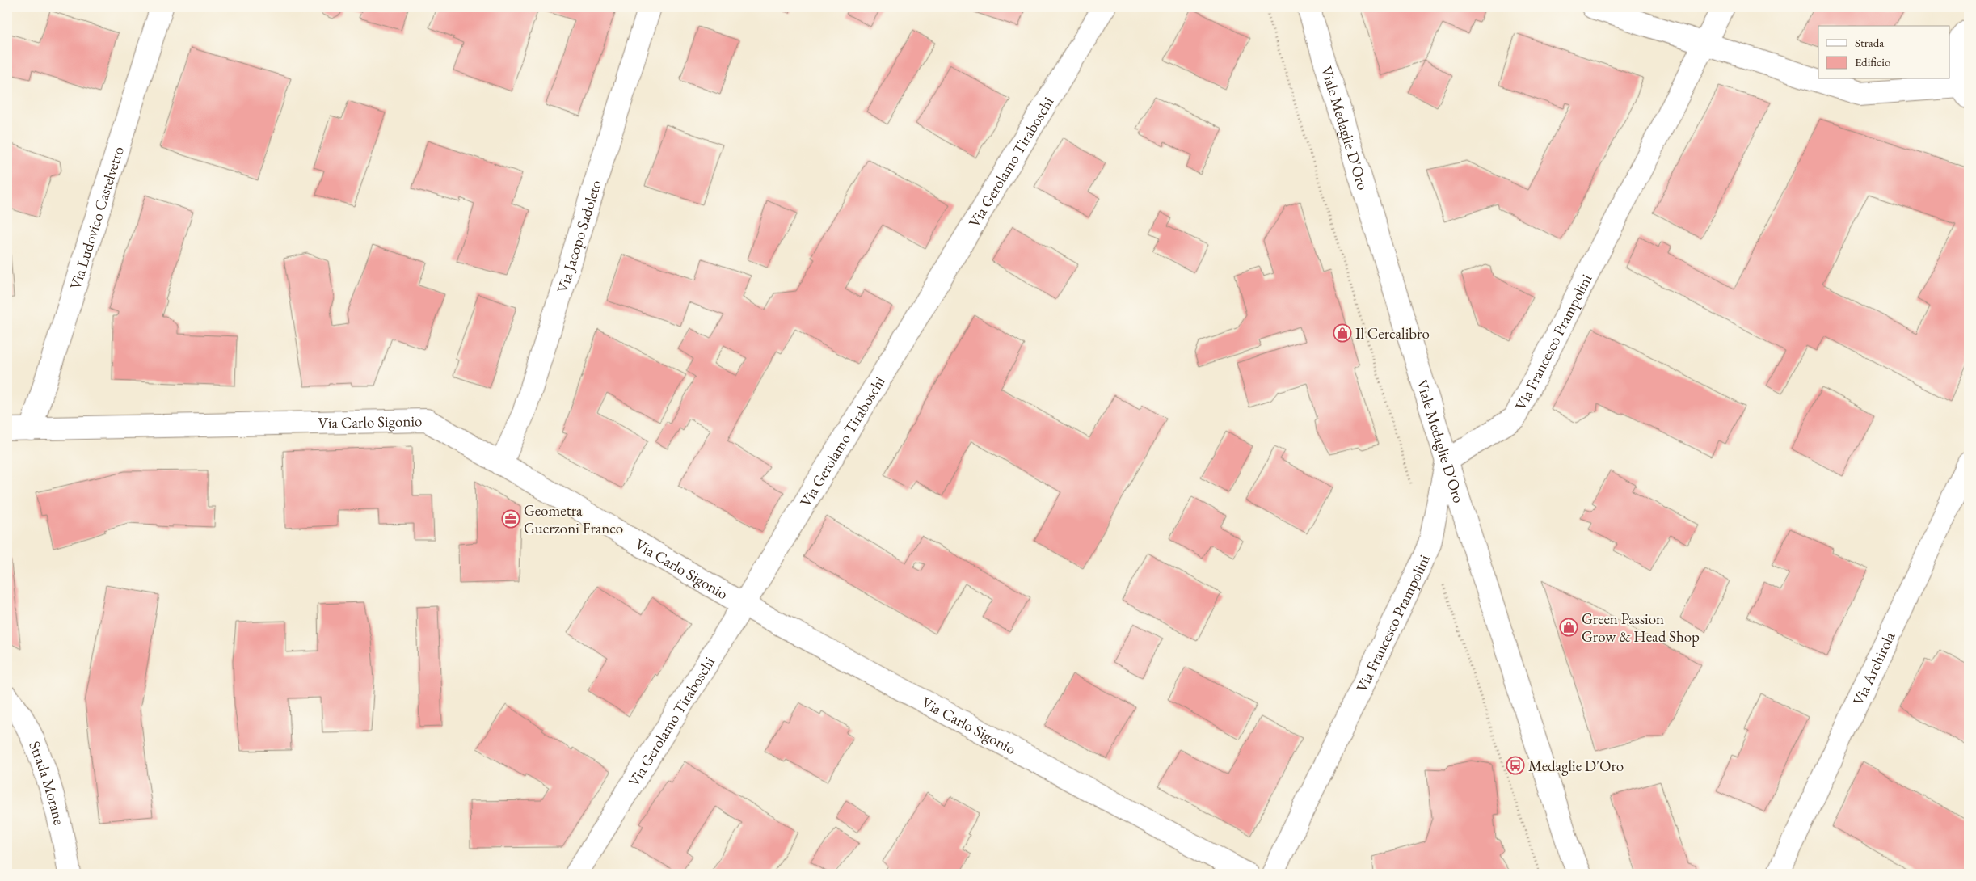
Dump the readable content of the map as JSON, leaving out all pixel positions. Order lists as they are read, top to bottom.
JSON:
{
  "streets": {
    "street": [
      "Viale Medaglie D'Oro",
      "Via Gerolamo Tiraboschi",
      "Via Ludovico Castelvetro",
      "Via Jacopo Sadoleto",
      "Via Francesco Prampolini",
      "Via Carlo Sigonio",
      "Via Archirola",
      "Strada Morane"
    ]
  },
  "crossings": [
    ["Viale Medaglie D'Oro", "Via Francesco Prampolini"],
    ["Via Gerolamo Tiraboschi", "Via Carlo Sigonio"],
    ["Via Ludovico Castelvetro", "Via Carlo Sigonio"],
    ["Via Jacopo Sadoleto", "Via Carlo Sigonio"]
  ],
  "places": {
    "shop": ["Il Cercalibro", "Green Passion Grow & Head Shop"],
    "office": ["Geometra Guerzoni Franco"],
    "bus stop": ["Medaglie D'Oro"]
  },
  "legend": ["Strada", "Edificio"]
}
